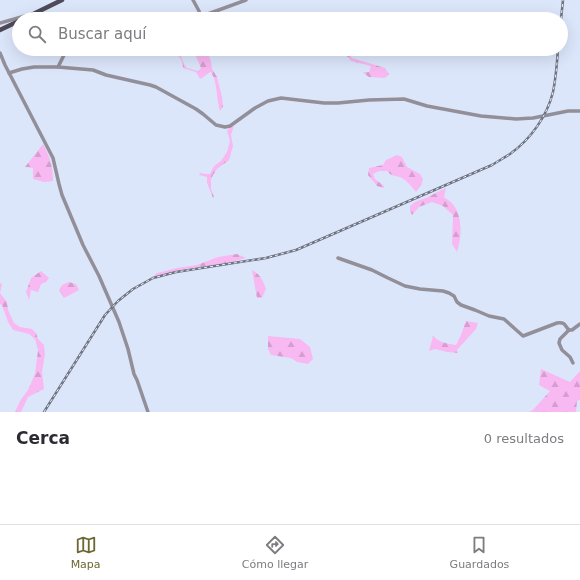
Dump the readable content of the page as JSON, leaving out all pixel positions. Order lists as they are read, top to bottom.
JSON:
{
  "page": {
    "search": "Buscar aquí",
    "heading": ["Cerca", "0 resultados"],
    "nav": ["Mapa", "Cómo llegar", "Guardados"]
  }
}
